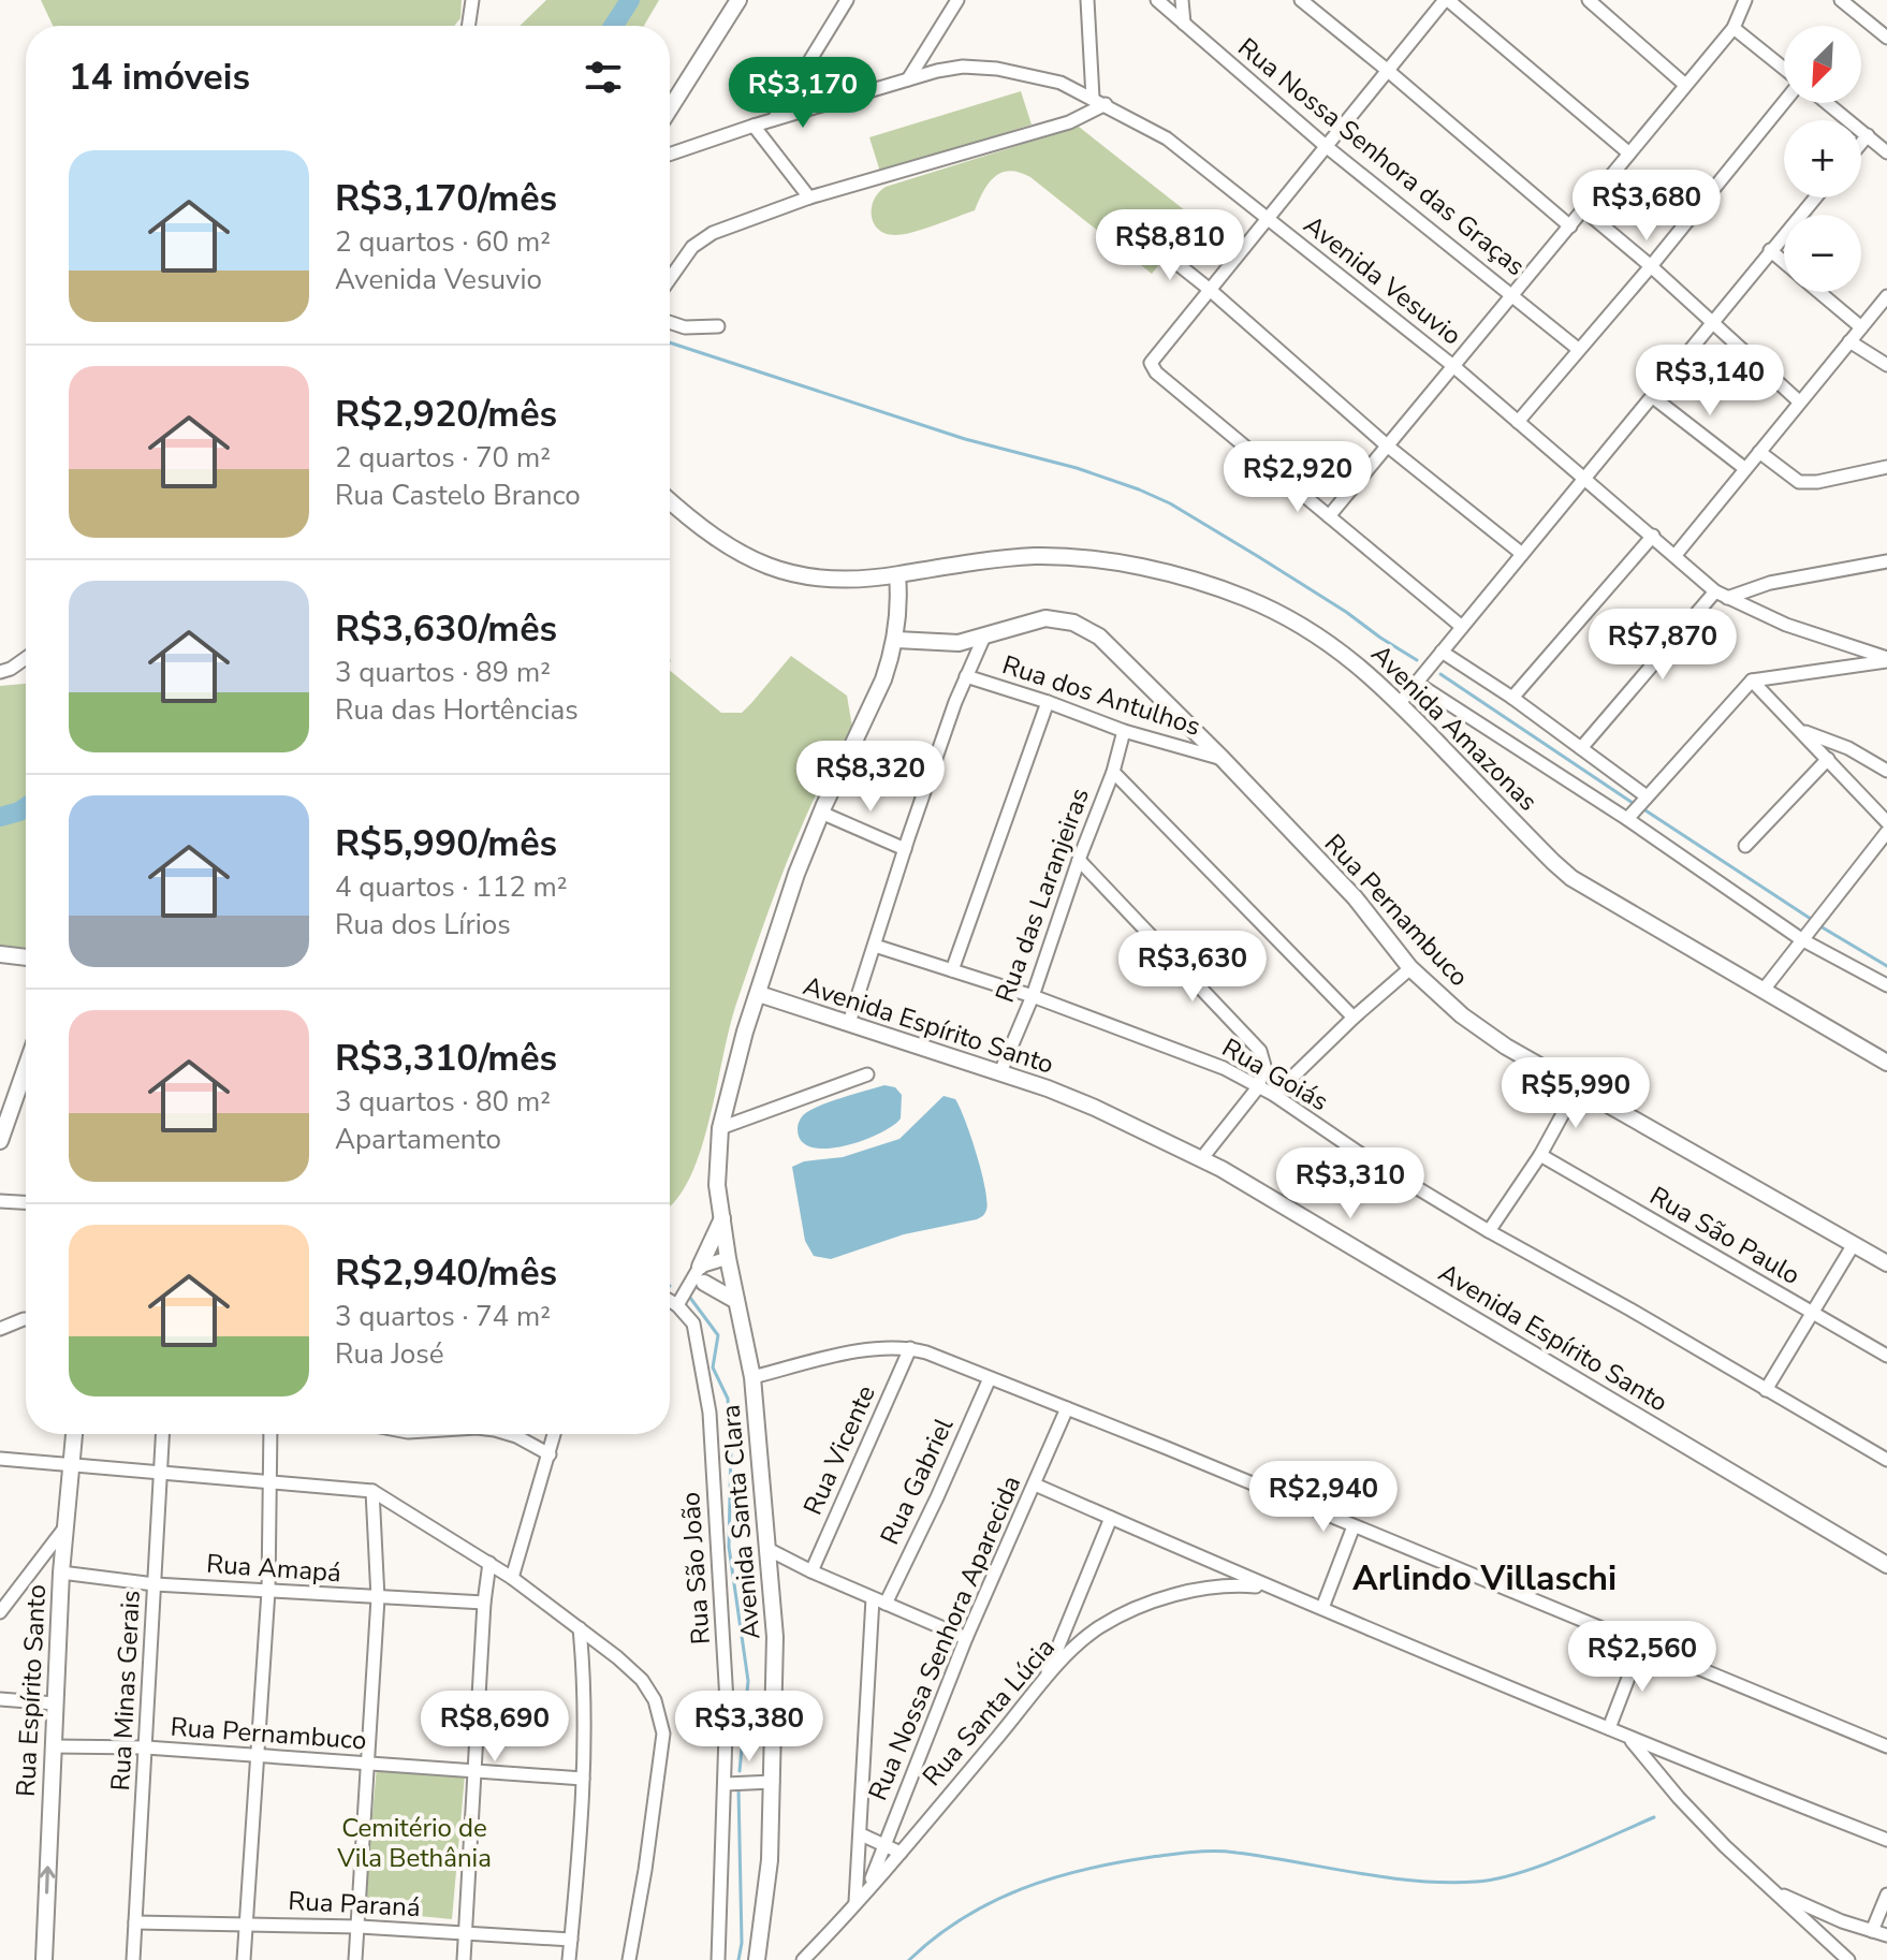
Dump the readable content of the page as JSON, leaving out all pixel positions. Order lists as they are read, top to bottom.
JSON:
{
  "streets": {
    "street": [
      "Rua Nossa Senhora das Graças",
      "Avenida Vesuvio",
      "Rua dos Antulhos",
      "Avenida Amazonas",
      "Rua das Laranjeiras",
      "Rua Pernambuco",
      "Avenida Espírito Santo",
      "Rua Goiás",
      "Rua São Paulo",
      "Rua Vicente",
      "Rua Gabriel",
      "Avenida Santa Clara",
      "Rua Amapá",
      "Rua São João",
      "Rua Nossa Senhora Aparecida",
      "Rua Espírito Santo",
      "Rua Minas Gerais",
      "Rua Santa Lúcia",
      "Rua Paraná"
    ]
  },
  "crossings": [
    ["Rua dos Antulhos", "Rua das Laranjeiras"],
    ["Rua dos Antulhos", "Rua Pernambuco"],
    ["Avenida Amazonas", "Avenida Santa Clara"],
    ["Rua das Laranjeiras", "Avenida Espírito Santo"],
    ["Rua das Laranjeiras", "Rua Goiás"],
    ["Rua Pernambuco", "Avenida Santa Clara"],
    ["Rua Pernambuco", "Rua Espírito Santo"],
    ["Rua Pernambuco", "Rua Minas Gerais"],
    ["Avenida Espírito Santo", "Avenida Santa Clara"],
    ["Rua Amapá", "Rua Espírito Santo"],
    ["Rua Amapá", "Rua Minas Gerais"],
    ["Rua Nossa Senhora Aparecida", "Rua Santa Lúcia"],
    ["Rua Minas Gerais", "Rua Paraná"]
  ],
  "one_way": ["Rua Espírito Santo"],
  "districts": ["Arlindo Villaschi"],
  "parks": ["Cemitério de Vila Bethânia"],
  "north": "bottom left",
  "page": {
    "map_buttons": ["+", "−"],
    "heading": "14 imóveis",
    "price": [
      "R$3,170",
      "R$3,680",
      "R$8,810",
      "R$3,140",
      "R$2,920",
      "R$7,870",
      "R$8,320",
      "R$3,630",
      "R$5,990",
      "R$3,310",
      "R$2,940",
      "R$2,560",
      "R$8,690",
      "R$3,380"
    ],
    "list": [
      {
        "name": "R$3,170/mês",
        "note": "2 quartos · 60 m² · Avenida Vesuvio"
      },
      {
        "name": "R$2,920/mês",
        "note": "2 quartos · 70 m² · Rua Castelo Branco"
      },
      {
        "name": "R$3,630/mês",
        "note": "3 quartos · 89 m² · Rua das Hortências"
      },
      {
        "name": "R$5,990/mês",
        "note": "4 quartos · 112 m² · Rua dos Lírios"
      },
      {
        "name": "R$3,310/mês",
        "note": "3 quartos · 80 m² · Apartamento"
      },
      {
        "name": "R$2,940/mês",
        "note": "3 quartos · 74 m² · Rua José"
      }
    ]
  }
}
